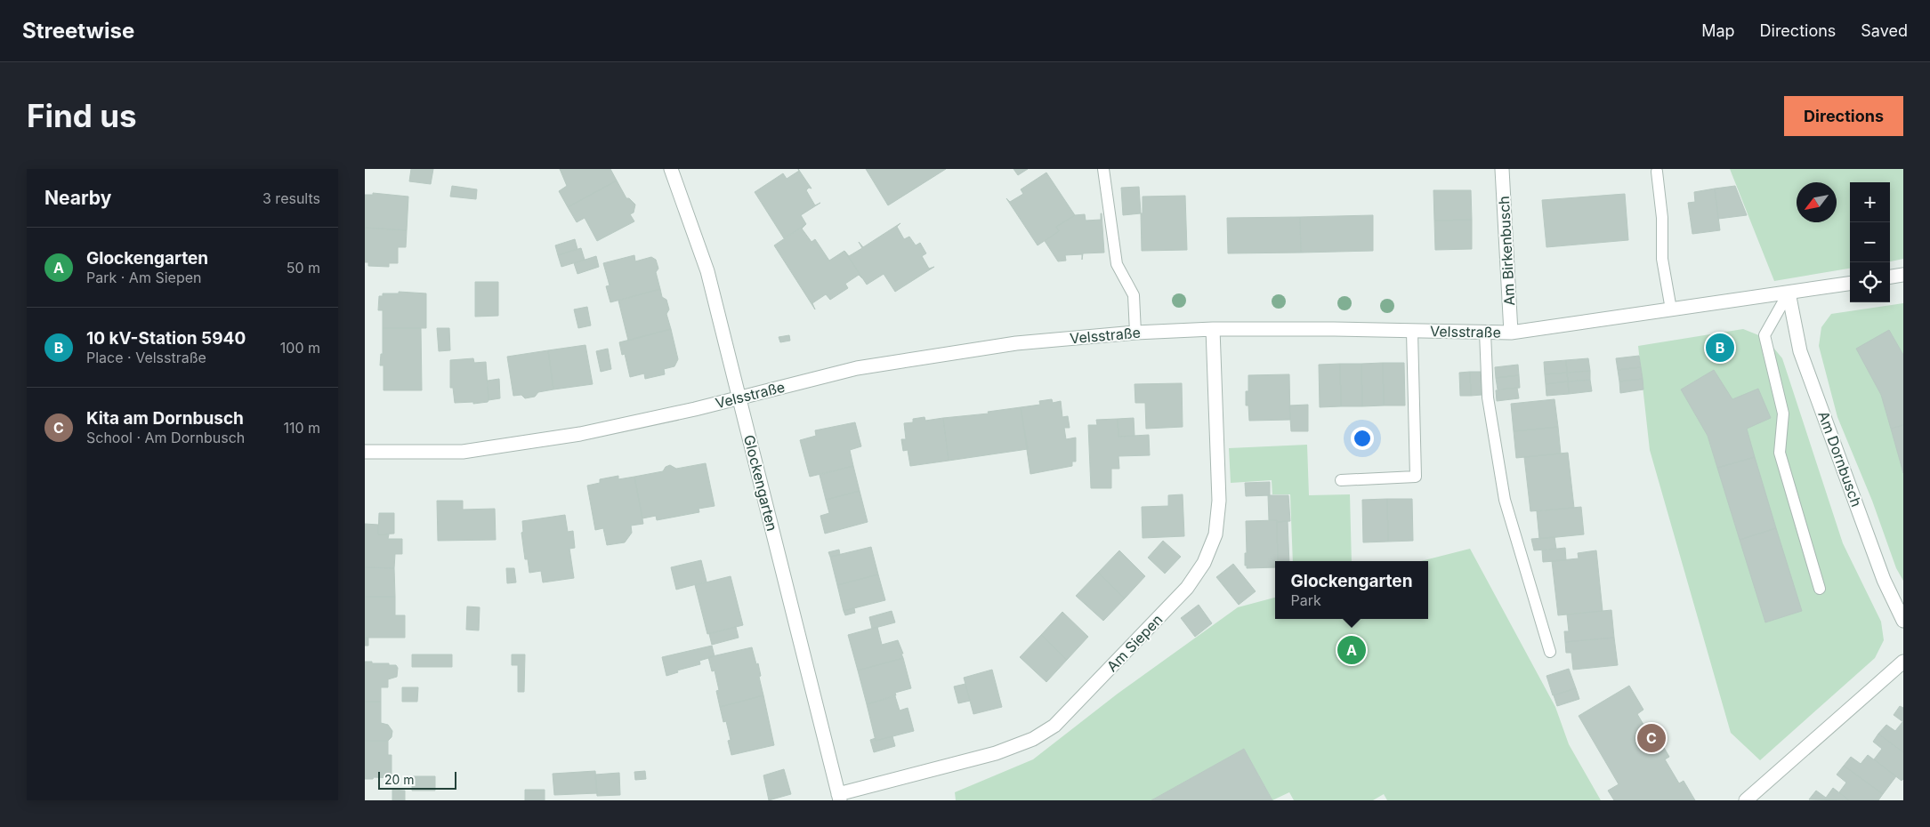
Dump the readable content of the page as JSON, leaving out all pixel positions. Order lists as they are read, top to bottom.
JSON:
{
  "streets": {
    "street": [
      "Am Birkenbusch",
      "Velsstraße",
      "Am Dornbusch",
      "Glockengarten",
      "Am Siepen"
    ]
  },
  "crossings": [
    ["Am Birkenbusch", "Velsstraße"],
    ["Velsstraße", "Am Dornbusch"],
    ["Velsstraße", "Glockengarten"],
    ["Velsstraße", "Am Siepen"],
    ["Glockengarten", "Am Siepen"]
  ],
  "scale_bar": "20 m",
  "north": "bottom left",
  "page": {
    "header": "Streetwise",
    "nav": ["Map", "Directions", "Saved"],
    "buttons": "Directions",
    "title": "Find us",
    "heading": ["Nearby", "3 results"],
    "map_buttons": ["+", "−"],
    "list": [
      {
        "mark": "A",
        "name": "Glockengarten",
        "note": "Park · Am Siepen",
        "value": "50 m"
      },
      {
        "mark": "B",
        "name": "10 kV-Station 5940",
        "note": "Place · Velsstraße",
        "value": "100 m"
      },
      {
        "mark": "C",
        "name": "Kita am Dornbusch",
        "note": "School · Am Dornbusch",
        "value": "110 m"
      }
    ],
    "pins": ["B", "A", "C"],
    "popup": ["Glockengarten", "Park"],
    "scale": "20 m"
  }
}
